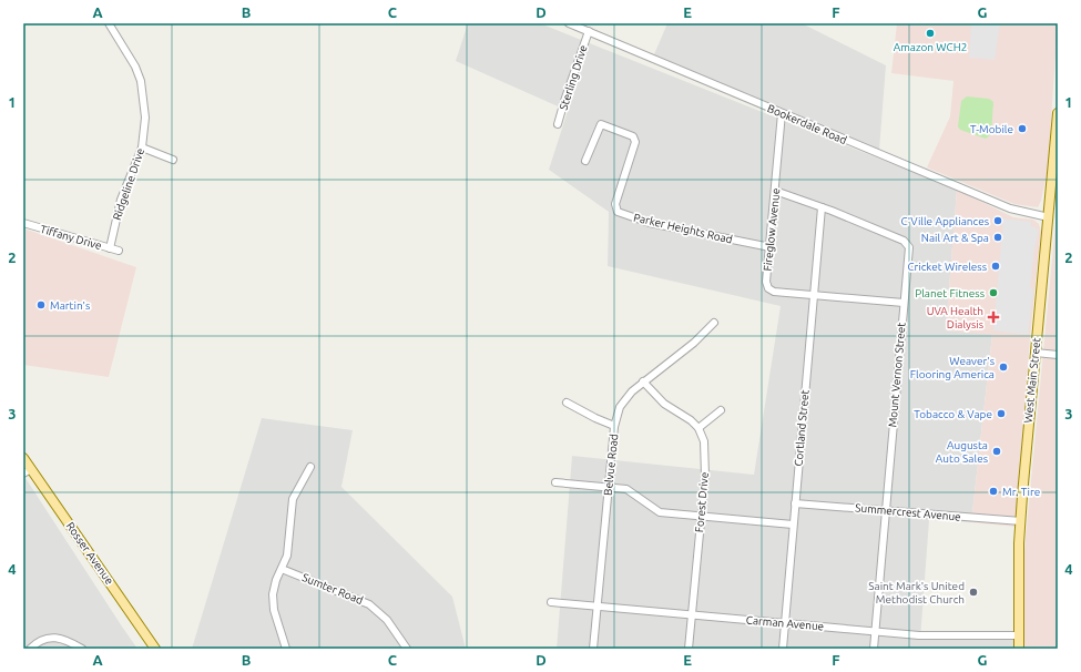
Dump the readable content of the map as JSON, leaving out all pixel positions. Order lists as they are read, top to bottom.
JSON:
{
  "streets": {
    "main road": ["West Main Street", "Rosser Avenue"],
    "street": [
      "Sterling Drive",
      "Bookerdale Road",
      "Ridgeline Drive",
      "Parker Heights Road",
      "Fireglow Avenue",
      "Tiffany Drive",
      "Mount Vernon Street",
      "Cortland Street",
      "Belvue Road",
      "Forest Drive",
      "Summercrest Avenue",
      "Sumter Road",
      "Carman Avenue"
    ]
  },
  "crossings": [
    ["Sterling Drive", "Bookerdale Road"],
    ["Bookerdale Road", "Fireglow Avenue"],
    ["Bookerdale Road", "West Main Street"],
    ["Ridgeline Drive", "Tiffany Drive"],
    ["Parker Heights Road", "Fireglow Avenue"],
    ["Fireglow Avenue", "Mount Vernon Street"],
    ["Fireglow Avenue", "Cortland Street"],
    ["Mount Vernon Street", "Cortland Street"],
    ["Mount Vernon Street", "Summercrest Avenue"],
    ["Mount Vernon Street", "Carman Avenue"],
    ["West Main Street", "Summercrest Avenue"],
    ["West Main Street", "Carman Avenue"],
    ["Cortland Street", "Summercrest Avenue"],
    ["Cortland Street", "Carman Avenue"],
    ["Belvue Road", "Carman Avenue"],
    ["Forest Drive", "Carman Avenue"]
  ],
  "places": {
    "other": [
      "Amazon WCH2",
      "T-Mobile",
      "C'Ville Appliances",
      "Nail Art & Spa",
      "Cricket Wireless",
      "Planet Fitness",
      "Martin's",
      "Weaver's Flooring America",
      "Tobacco & Vape",
      "Augusta Auto Sales",
      "Mr. Tire",
      "Saint Mark's United Methodist Church"
    ],
    "health": ["UVA Health Dialysis"]
  },
  "grid": {
    "columns": [
      "A",
      "B",
      "C",
      "D",
      "E",
      "F",
      "G"
    ],
    "rows": [
      "1",
      "2",
      "3",
      "4"
    ]
  }
}
